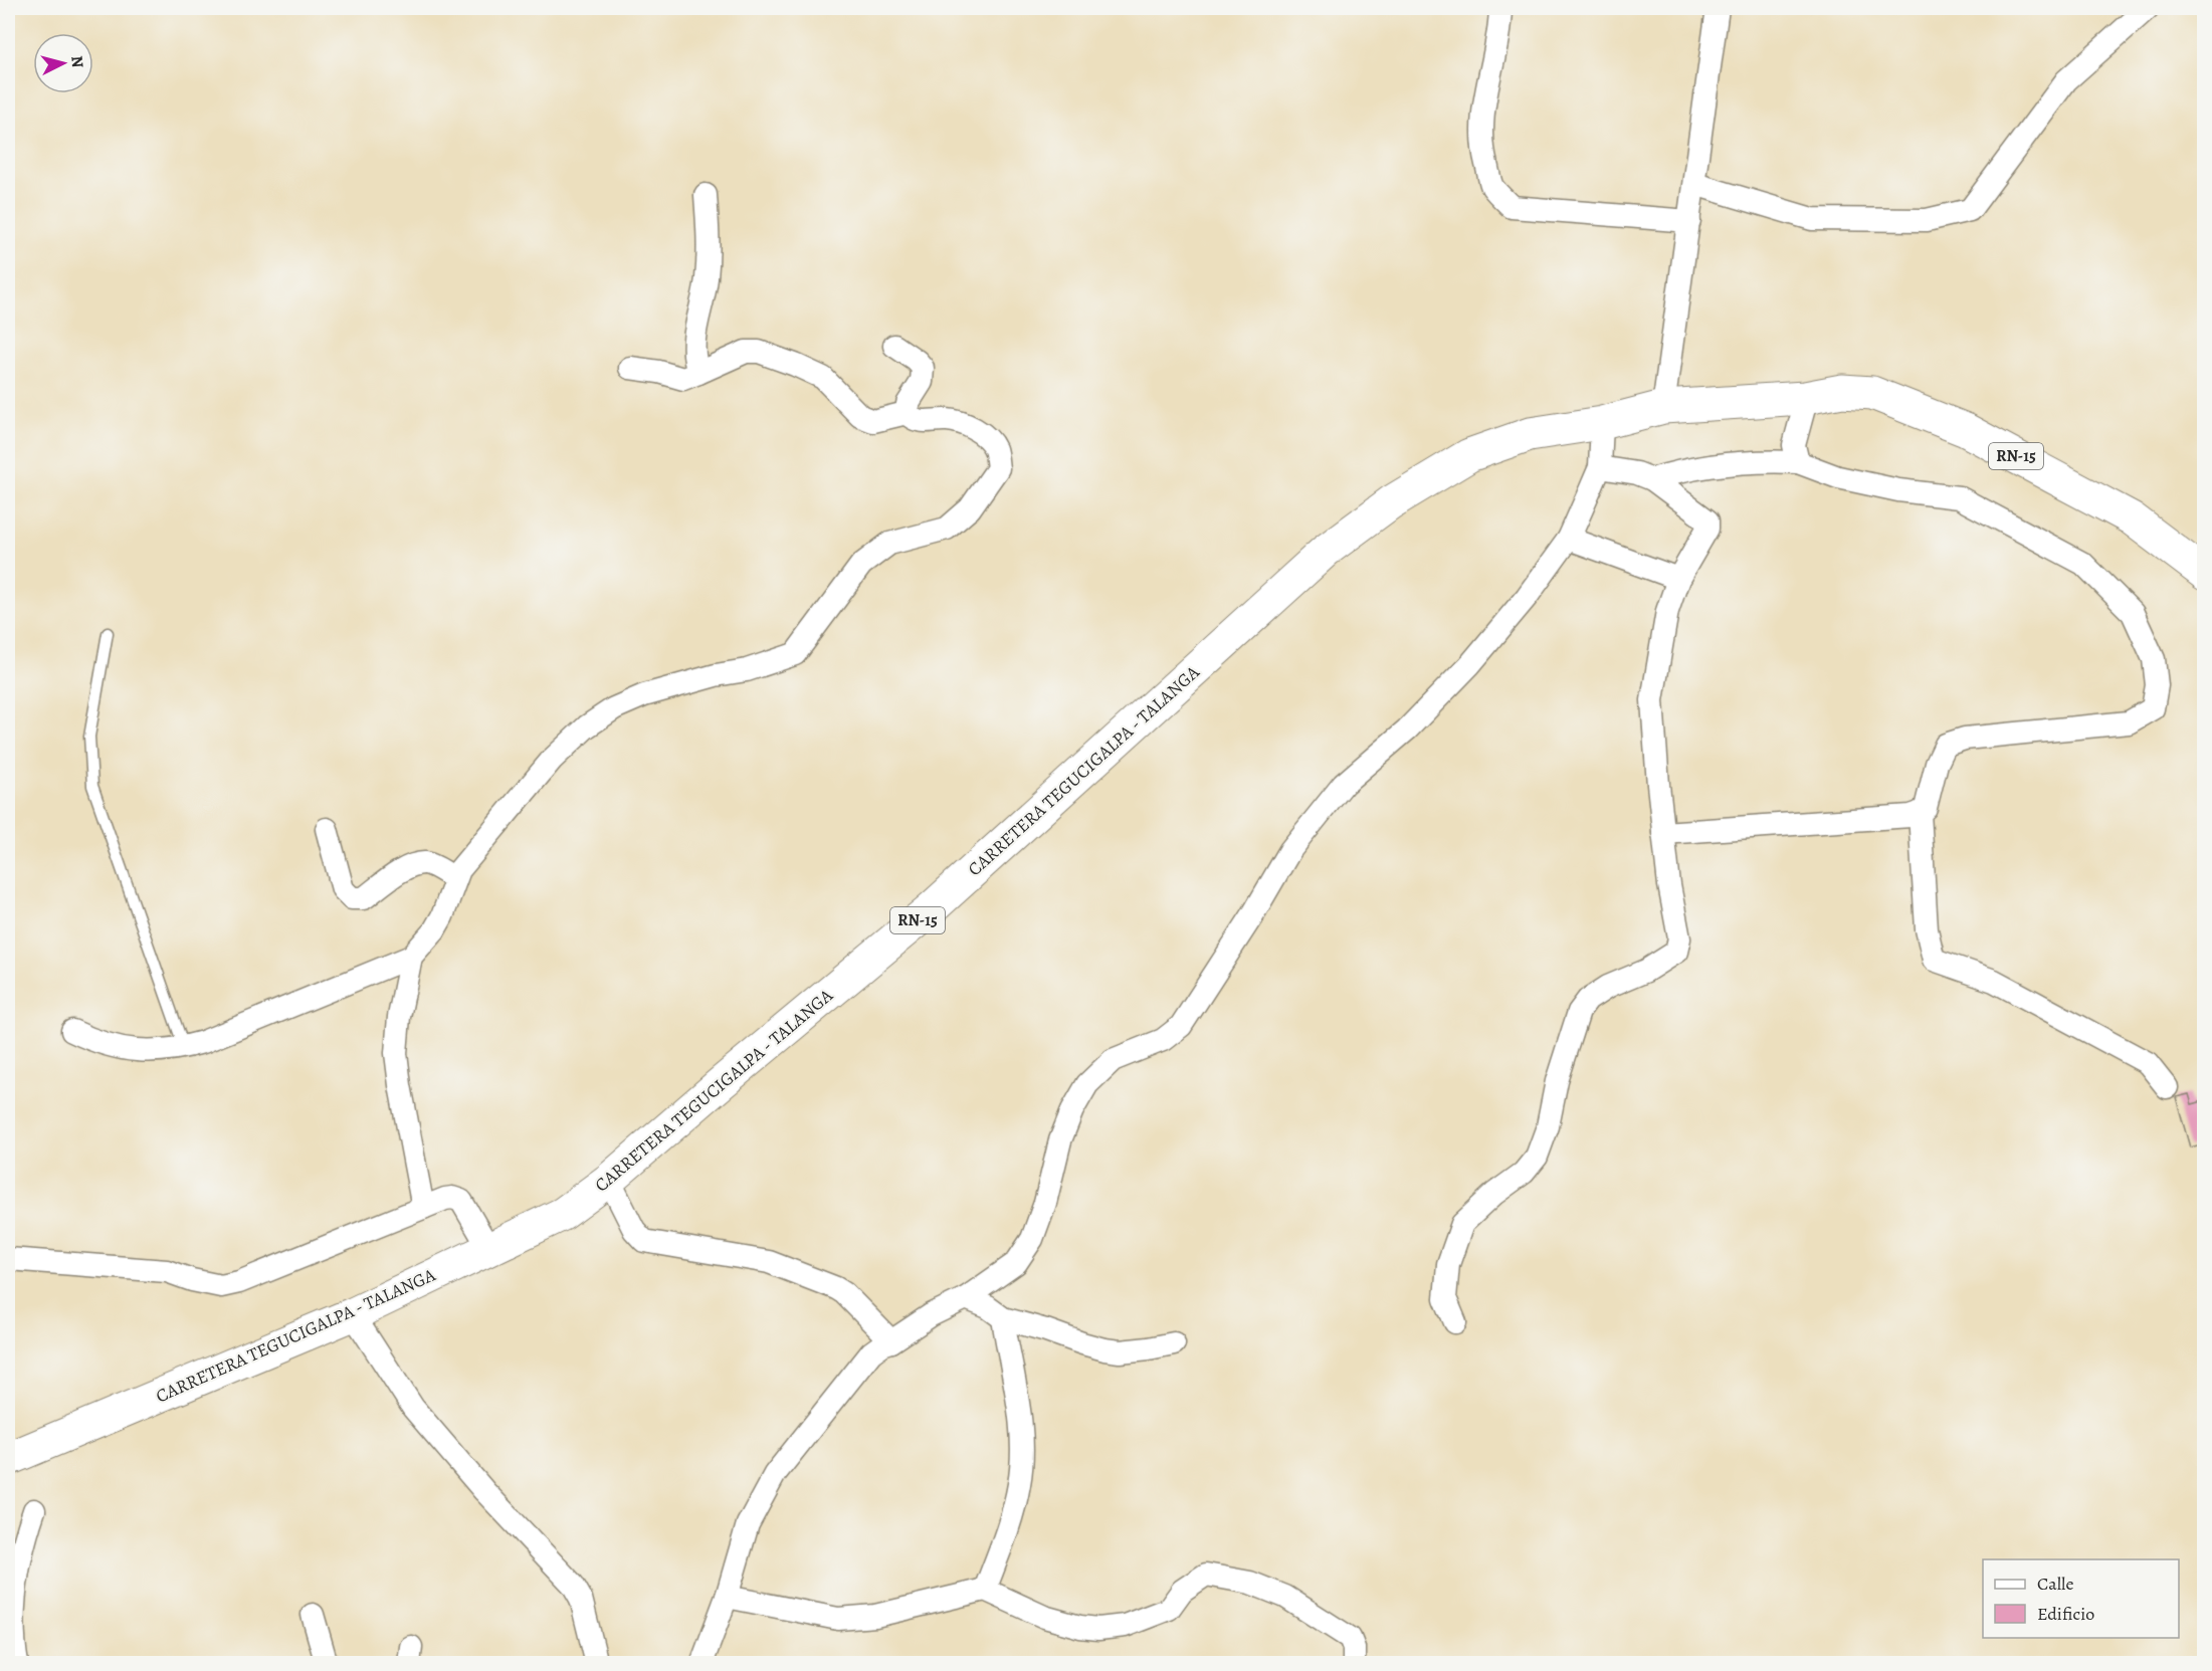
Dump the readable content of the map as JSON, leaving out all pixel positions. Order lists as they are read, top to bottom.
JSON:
{
  "streets": {
    "main road": ["RN-15", "CARRETERA TEGUCIGALPA - TALANGA"]
  },
  "legend": ["Calle", "Edificio"],
  "north": "right"
}
